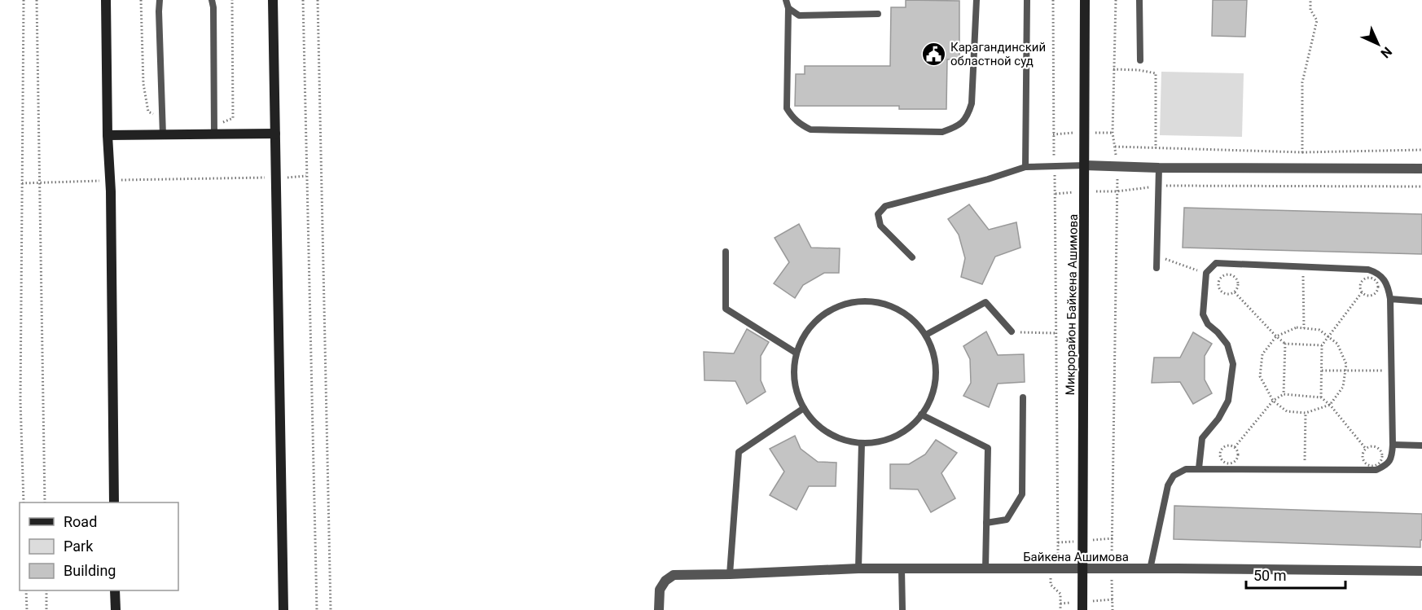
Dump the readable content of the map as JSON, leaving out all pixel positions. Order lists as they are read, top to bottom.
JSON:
{
  "streets": {
    "main road": ["Микрорайон Байкена Ашимова"],
    "street": ["Байкена Ашимова"]
  },
  "crossings": [
    ["Микрорайон Байкена Ашимова", "Байкена Ашимова"]
  ],
  "places": {
    "public building": ["Карагандинский областной суд"]
  },
  "legend": ["Road", "Park", "Building"],
  "scale_bar": "50 m",
  "north": "bottom right"
}
